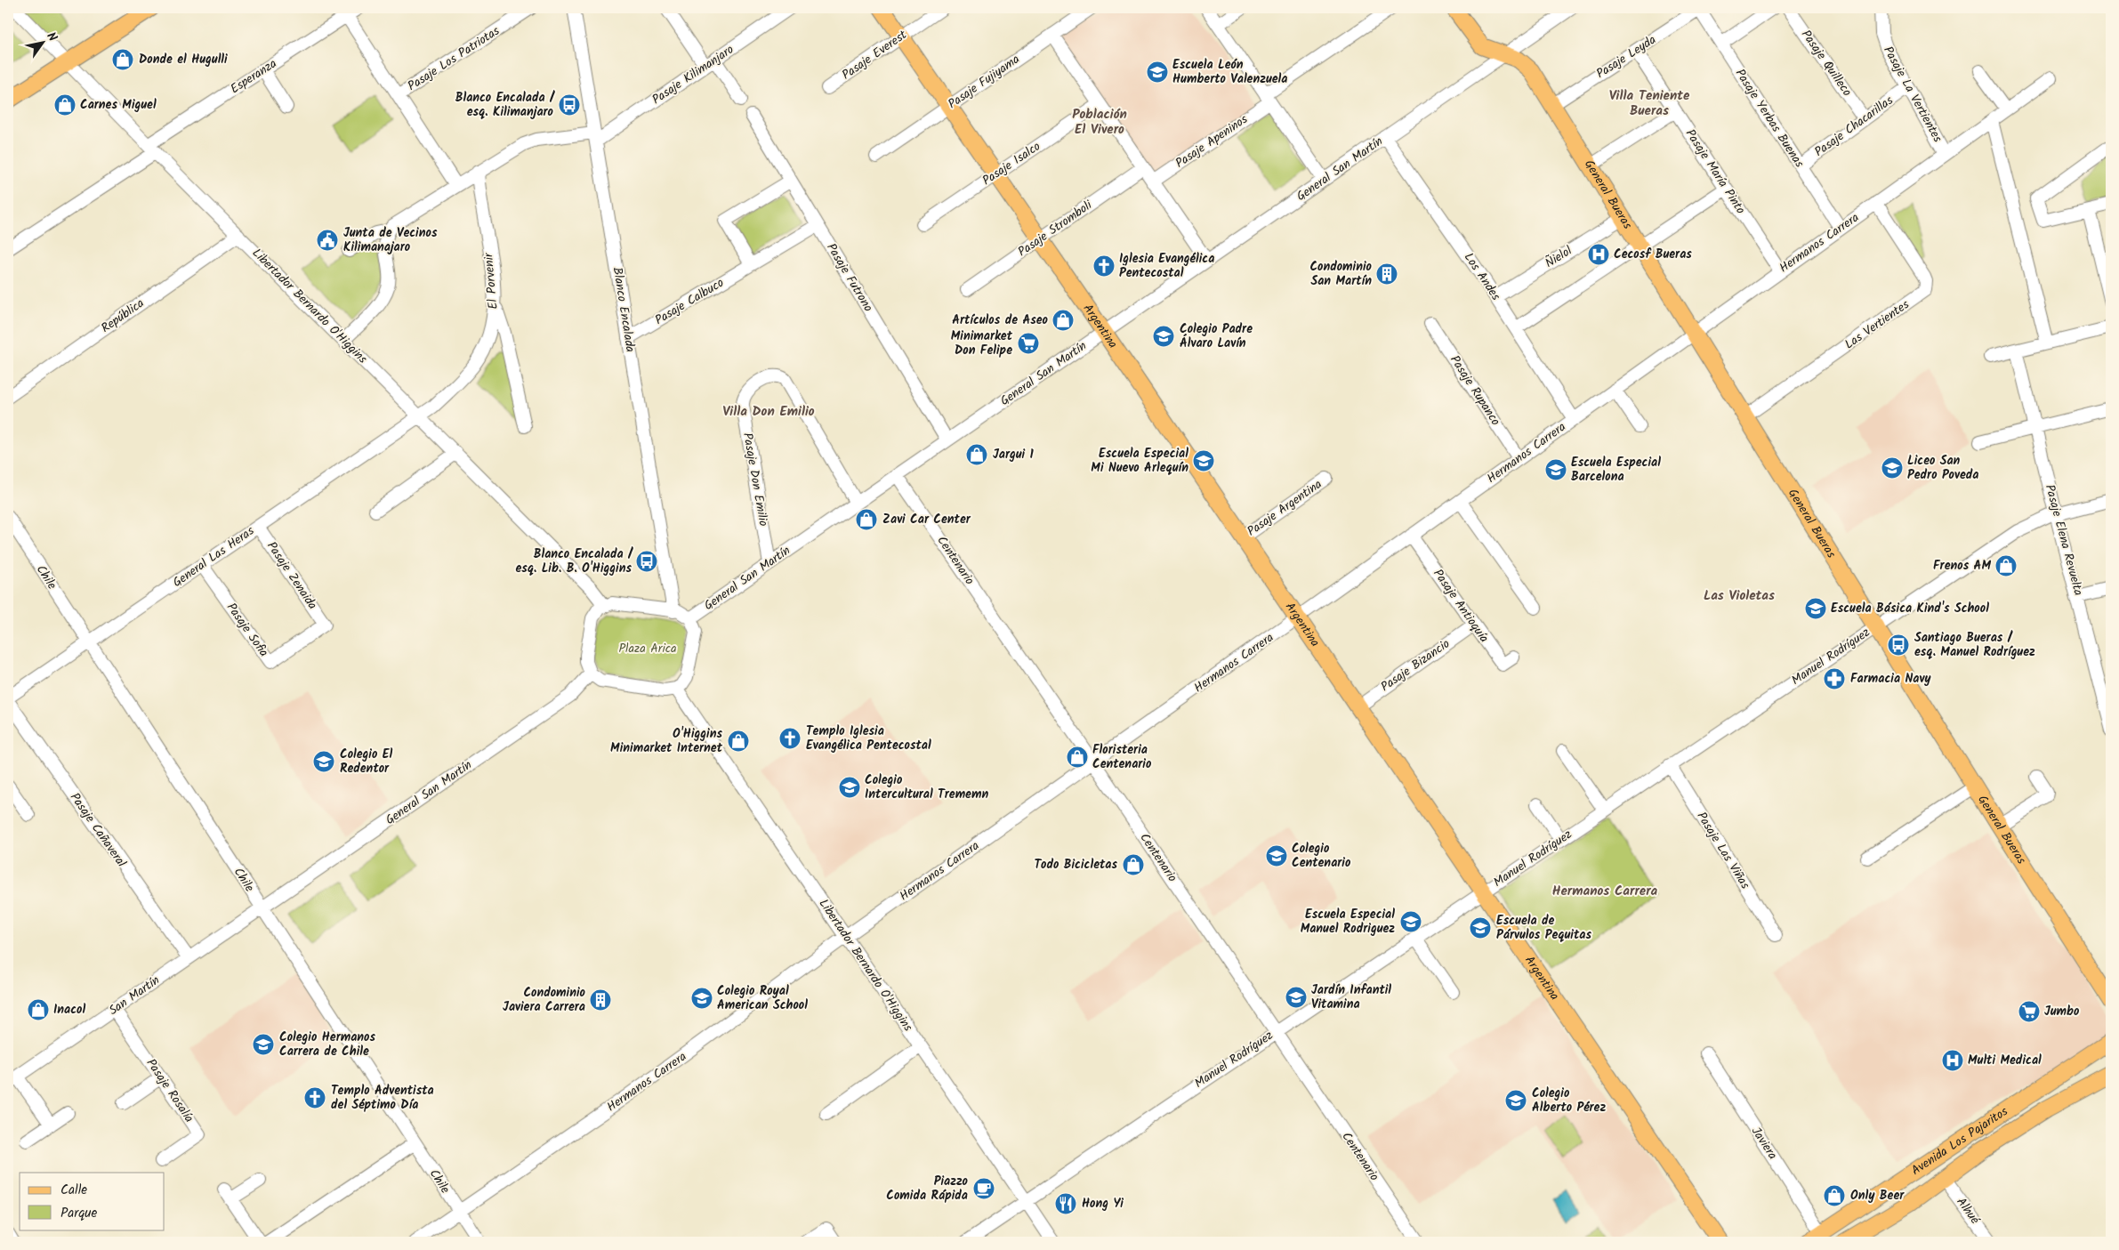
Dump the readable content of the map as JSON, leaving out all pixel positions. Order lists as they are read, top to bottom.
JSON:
{
  "streets": {
    "main road": ["General Bueras", "Argentina", "Avenida Los Pajaritos"],
    "street": [
      "Pasaje Everest",
      "Pasaje Leyda",
      "Pasaje Los Patriotas",
      "Pasaje Quilleco",
      "Pasaje Kilimanjaro",
      "Esperanza",
      "Pasaje Fujiyama",
      "Pasaje La Vertientes",
      "Pasaje Yerbas Buenas",
      "Pasaje Chacarillas",
      "Pasaje Apeninos",
      "Pasaje Isalco",
      "General San Martín",
      "Pasaje María Pinto",
      "Pasaje Stromboli",
      "Hermanos Carrera",
      "Ñielol",
      "Los Andes",
      "Pasaje Futrono",
      "El Porvenir",
      "Pasaje Calbuco",
      "Libertador Bernardo O'Higgins",
      "Blanco Encalada",
      "República",
      "Las Vertientes",
      "Pasaje Rupanco",
      "Pasaje Don Emilio",
      "Pasaje Argentina",
      "Pasaje Elena Revuelta",
      "General Las Heras",
      "Centenario",
      "Pasaje Zenaida",
      "Chile",
      "Pasaje Antioquía",
      "Pasaje Sofia",
      "Manuel Rodríguez",
      "Pasaje Bizancio",
      "Pasaje Cañaveral",
      "Pasaje Las Viñas",
      "San Martín",
      "Pasaje Rosalía",
      "Javiera",
      "Alhué"
    ]
  },
  "crossings": [
    ["Pasaje Everest", "Argentina"],
    ["Pasaje Leyda", "Pasaje Yerbas Buenas"],
    ["Pasaje Leyda", "Pasaje María Pinto"],
    ["Pasaje Leyda", "General Bueras"],
    ["Pasaje Quilleco", "Pasaje Chacarillas"],
    ["Pasaje Kilimanjaro", "El Porvenir"],
    ["Pasaje Kilimanjaro", "Blanco Encalada"],
    ["Esperanza", "Libertador Bernardo O'Higgins"],
    ["Pasaje Fujiyama", "Argentina"],
    ["Pasaje La Vertientes", "Pasaje Chacarillas"],
    ["Pasaje La Vertientes", "Hermanos Carrera"],
    ["Pasaje Yerbas Buenas", "Pasaje Chacarillas"],
    ["Pasaje Yerbas Buenas", "Hermanos Carrera"],
    ["Pasaje Isalco", "Argentina"],
    ["General San Martín", "General Bueras"],
    ["General San Martín", "Los Andes"],
    ["General San Martín", "Pasaje Futrono"],
    ["General San Martín", "Libertador Bernardo O'Higgins"],
    ["General San Martín", "Blanco Encalada"],
    ["General San Martín", "Argentina"],
    ["General San Martín", "Pasaje Don Emilio"],
    ["General San Martín", "Centenario"],
    ["General San Martín", "Chile"],
    ["General San Martín", "San Martín"],
    ["Pasaje María Pinto", "Hermanos Carrera"],
    ["General Bueras", "Hermanos Carrera"],
    ["General Bueras", "Ñielol"],
    ["General Bueras", "Las Vertientes"],
    ["General Bueras", "Manuel Rodríguez"],
    ["Pasaje Stromboli", "Argentina"],
    ["Hermanos Carrera", "Los Andes"],
    ["Hermanos Carrera", "Libertador Bernardo O'Higgins"],
    ["Hermanos Carrera", "Las Vertientes"],
    ["Hermanos Carrera", "Argentina"],
    ["Hermanos Carrera", "Pasaje Rupanco"],
    ["Hermanos Carrera", "Centenario"],
    ["Hermanos Carrera", "Chile"],
    ["Hermanos Carrera", "Pasaje Antioquía"],
    ["Ñielol", "Los Andes"],
    ["Pasaje Futrono", "Pasaje Calbuco"],
    ["El Porvenir", "Libertador Bernardo O'Higgins"],
    ["El Porvenir", "General Las Heras"],
    ["Pasaje Calbuco", "Blanco Encalada"],
    ["Libertador Bernardo O'Higgins", "Blanco Encalada"],
    ["Libertador Bernardo O'Higgins", "República"],
    ["Libertador Bernardo O'Higgins", "General Las Heras"],
    ["Libertador Bernardo O'Higgins", "Manuel Rodríguez"],
    ["Argentina", "Pasaje Argentina"],
    ["Argentina", "Manuel Rodríguez"],
    ["Argentina", "Pasaje Bizancio"],
    ["Pasaje Elena Revuelta", "Manuel Rodríguez"],
    ["General Las Heras", "Pasaje Zenaida"],
    ["General Las Heras", "Chile"],
    ["General Las Heras", "Pasaje Sofia"],
    ["Centenario", "Manuel Rodríguez"],
    ["Pasaje Zenaida", "Pasaje Sofia"],
    ["Chile", "San Martín"],
    ["Pasaje Antioquía", "Pasaje Bizancio"],
    ["Manuel Rodríguez", "Pasaje Las Viñas"],
    ["Pasaje Cañaveral", "San Martín"],
    ["San Martín", "Pasaje Rosalía"],
    ["Avenida Los Pajaritos", "Javiera"],
    ["Avenida Los Pajaritos", "Alhué"]
  ],
  "districts": [
    "Villa Teniente Bueras",
    "Población El Vivero",
    "Villa Don Emilio",
    "Las Violetas",
    "Hermanos Carrera"
  ],
  "parks": ["Plaza Arica"],
  "places": {
    "shop": [
      "Donde el Hugulli",
      "Carnes Miguel",
      "Artículos de Aseo",
      "Jargui 1",
      "Zavi Car Center",
      "Frenos AM",
      "O'Higgins Minimarket Internet",
      "Floristeria Centenario",
      "Todo Bicicletas",
      "Inacol",
      "Only Beer"
    ],
    "school or university": [
      "Escuela León Humberto Valenzuela",
      "Colegio Padre Álvaro Lavín",
      "Escuela Especial Mi Nuevo Arlequín",
      "Liceo San Pedro Poveda",
      "Escuela Especial Barcelona",
      "Escuela Básica Kind's School",
      "Colegio El Redentor",
      "Colegio Intercultural Trememn",
      "Colegio Centenario",
      "Escuela Especial Manuel Rodriguez",
      "Escuela de Párvulos Pequitas",
      "Jardín Infantil Vitamina",
      "Colegio Royal American School",
      "Colegio Hermanos Carrera de Chile",
      "Colegio Alberto Pérez"
    ],
    "bus stop": ["Blanco Encalada / esq. Kilimanjaro", "Blanco Encalada / esq. Lib. B. O'Higgins", "Santiago Bueras / esq. Manuel Rodríguez"],
    "public building": ["Junta de Vecinos Kilimanajaro"],
    "hospital": ["Cecosf Bueras", "Multi Medical"],
    "church": ["Iglesia Evangélica Pentecostal", "Templo Iglesia Evangélica Pentecostal", "Templo Adventista del Séptimo Día"],
    "building": ["Condominio San Martín", "Condominio Javiera Carrera"],
    "supermarket": ["Minimarket Don Felipe", "Jumbo"],
    "pharmacy": ["Farmacia Navy"],
    "cafe": ["Piazzo Comida Rápida"],
    "restaurant": ["Hong Yi"]
  },
  "legend": ["Calle", "Parque"],
  "north": "top right"
}
